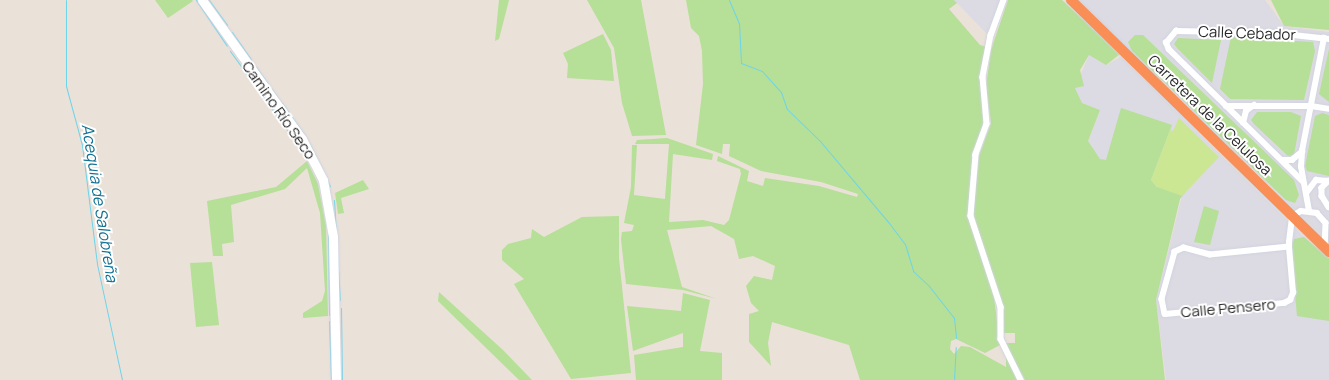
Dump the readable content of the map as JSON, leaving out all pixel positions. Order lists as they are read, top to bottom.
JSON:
{
  "streets": {
    "highway": ["Carretera de la Celulosa"],
    "street": ["Calle Cebador", "Camino Río Seco", "Calle Pensero"]
  },
  "water": ["Acequia de Salobreña"]
}
